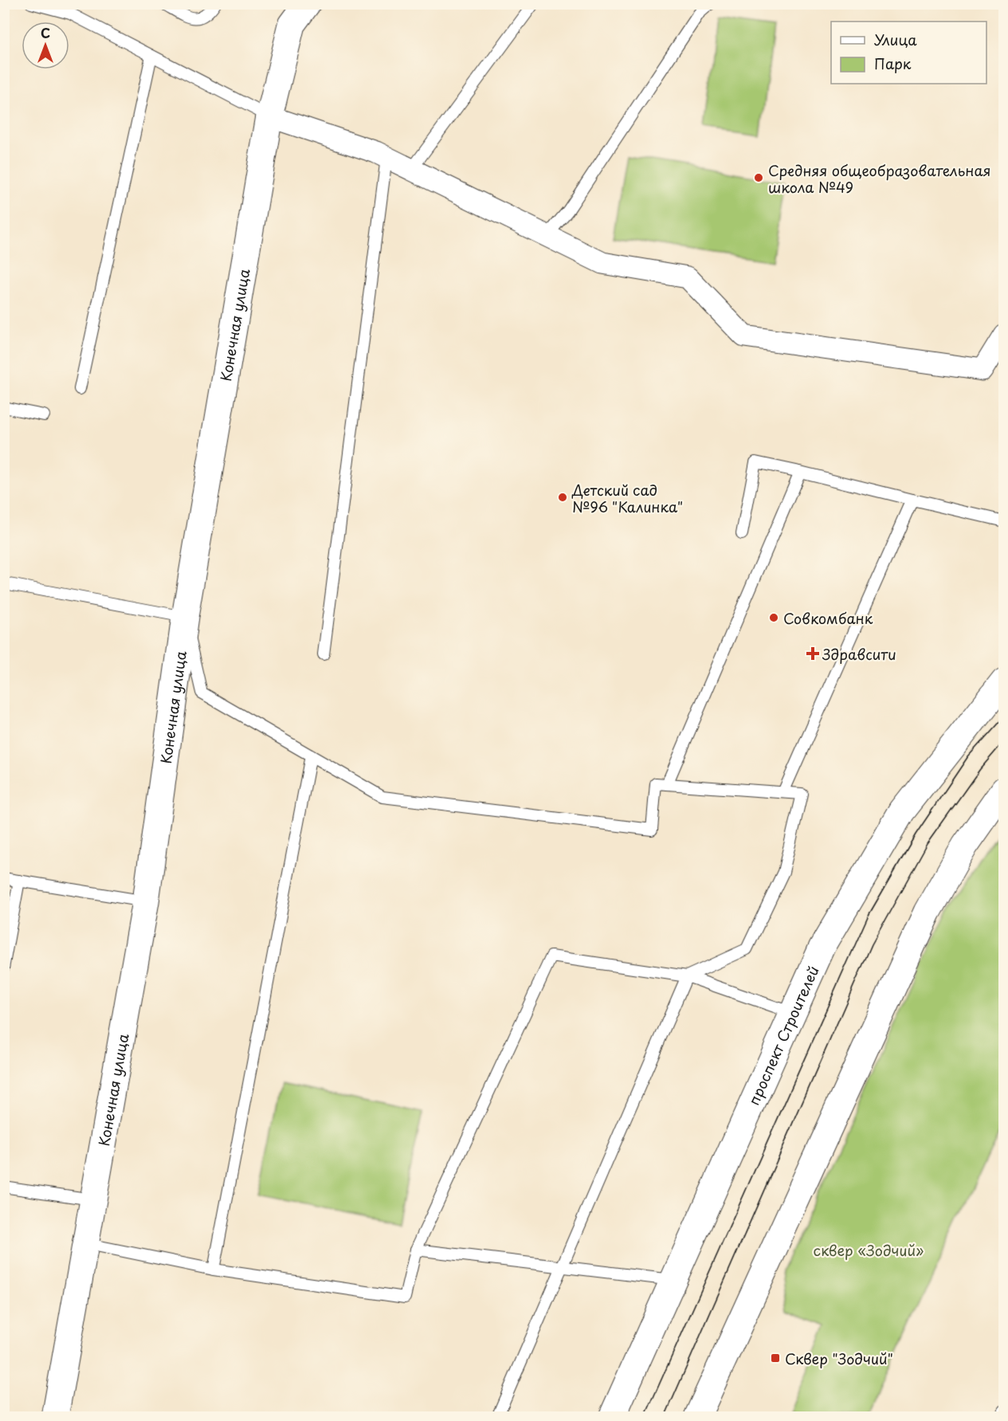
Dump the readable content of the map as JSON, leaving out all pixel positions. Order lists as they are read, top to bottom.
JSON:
{
  "streets": {
    "main road": ["Конечная улица", "проспект Строителей"]
  },
  "parks": ["сквер «Зодчий»"],
  "places": {
    "other": ["Средняя общеобразовательная школа №49", "Детский сад №96 \"Калинка\"", "Совкомбанк"],
    "health": ["Здравсити"],
    "transit": ["Сквер \"Зодчий\""]
  },
  "legend": ["Улица", "Парк"],
  "north": "top"
}
